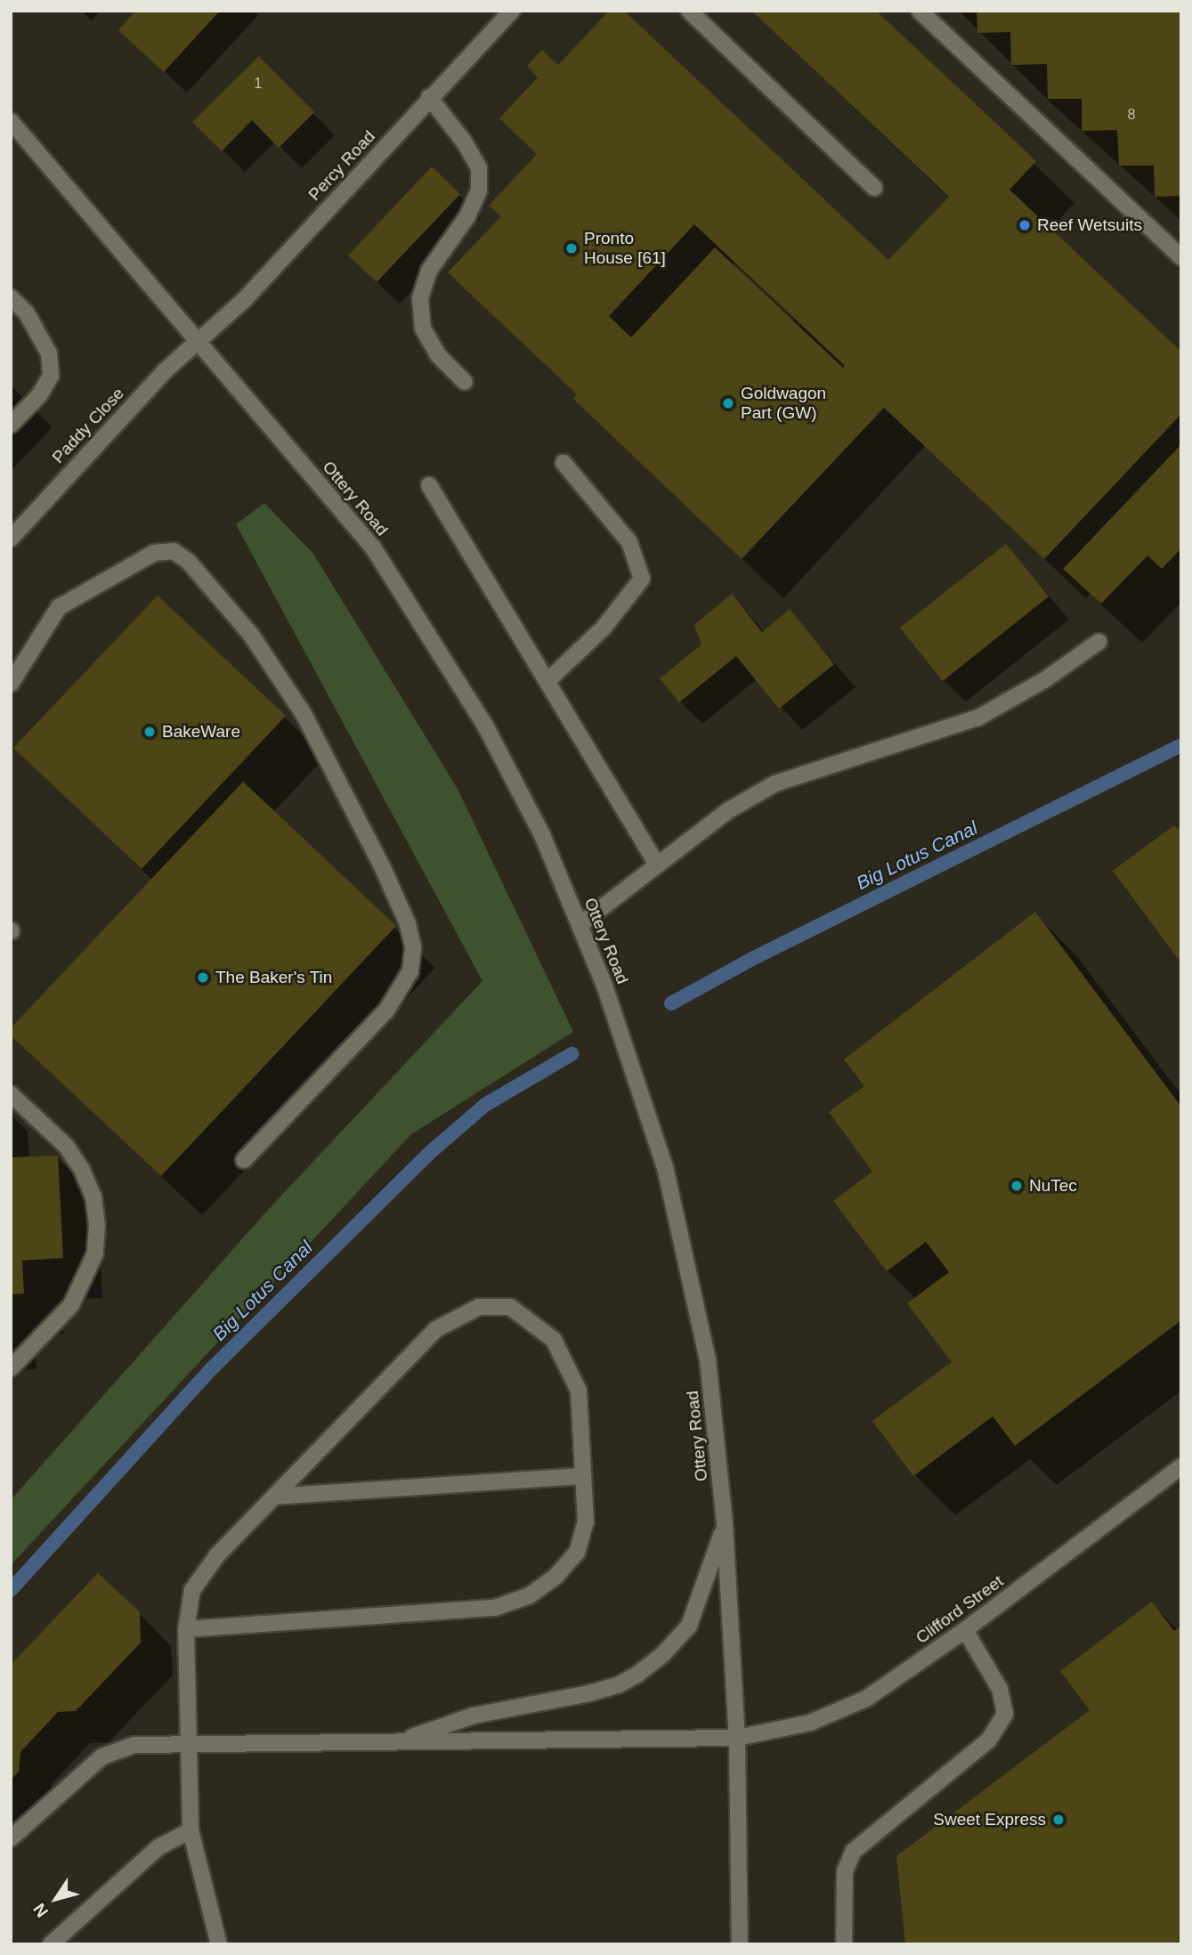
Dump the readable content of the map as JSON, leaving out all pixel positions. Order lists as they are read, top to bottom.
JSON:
{
  "streets": {
    "street": [
      "Percy Road",
      "Paddy Close",
      "Ottery Road",
      "Clifford Street"
    ]
  },
  "crossings": [
    ["Percy Road", "Paddy Close"],
    ["Percy Road", "Ottery Road"],
    ["Paddy Close", "Ottery Road"],
    ["Ottery Road", "Clifford Street"]
  ],
  "water": ["Big Lotus Canal"],
  "places": [
    "Reef Wetsuits",
    "Pronto House [61]",
    "Goldwagon Part (GW)",
    "BakeWare",
    "The Baker's Tin",
    "NuTec",
    "Sweet Express"
  ],
  "house_numbers": ["1", "8"],
  "north": "bottom left"
}
